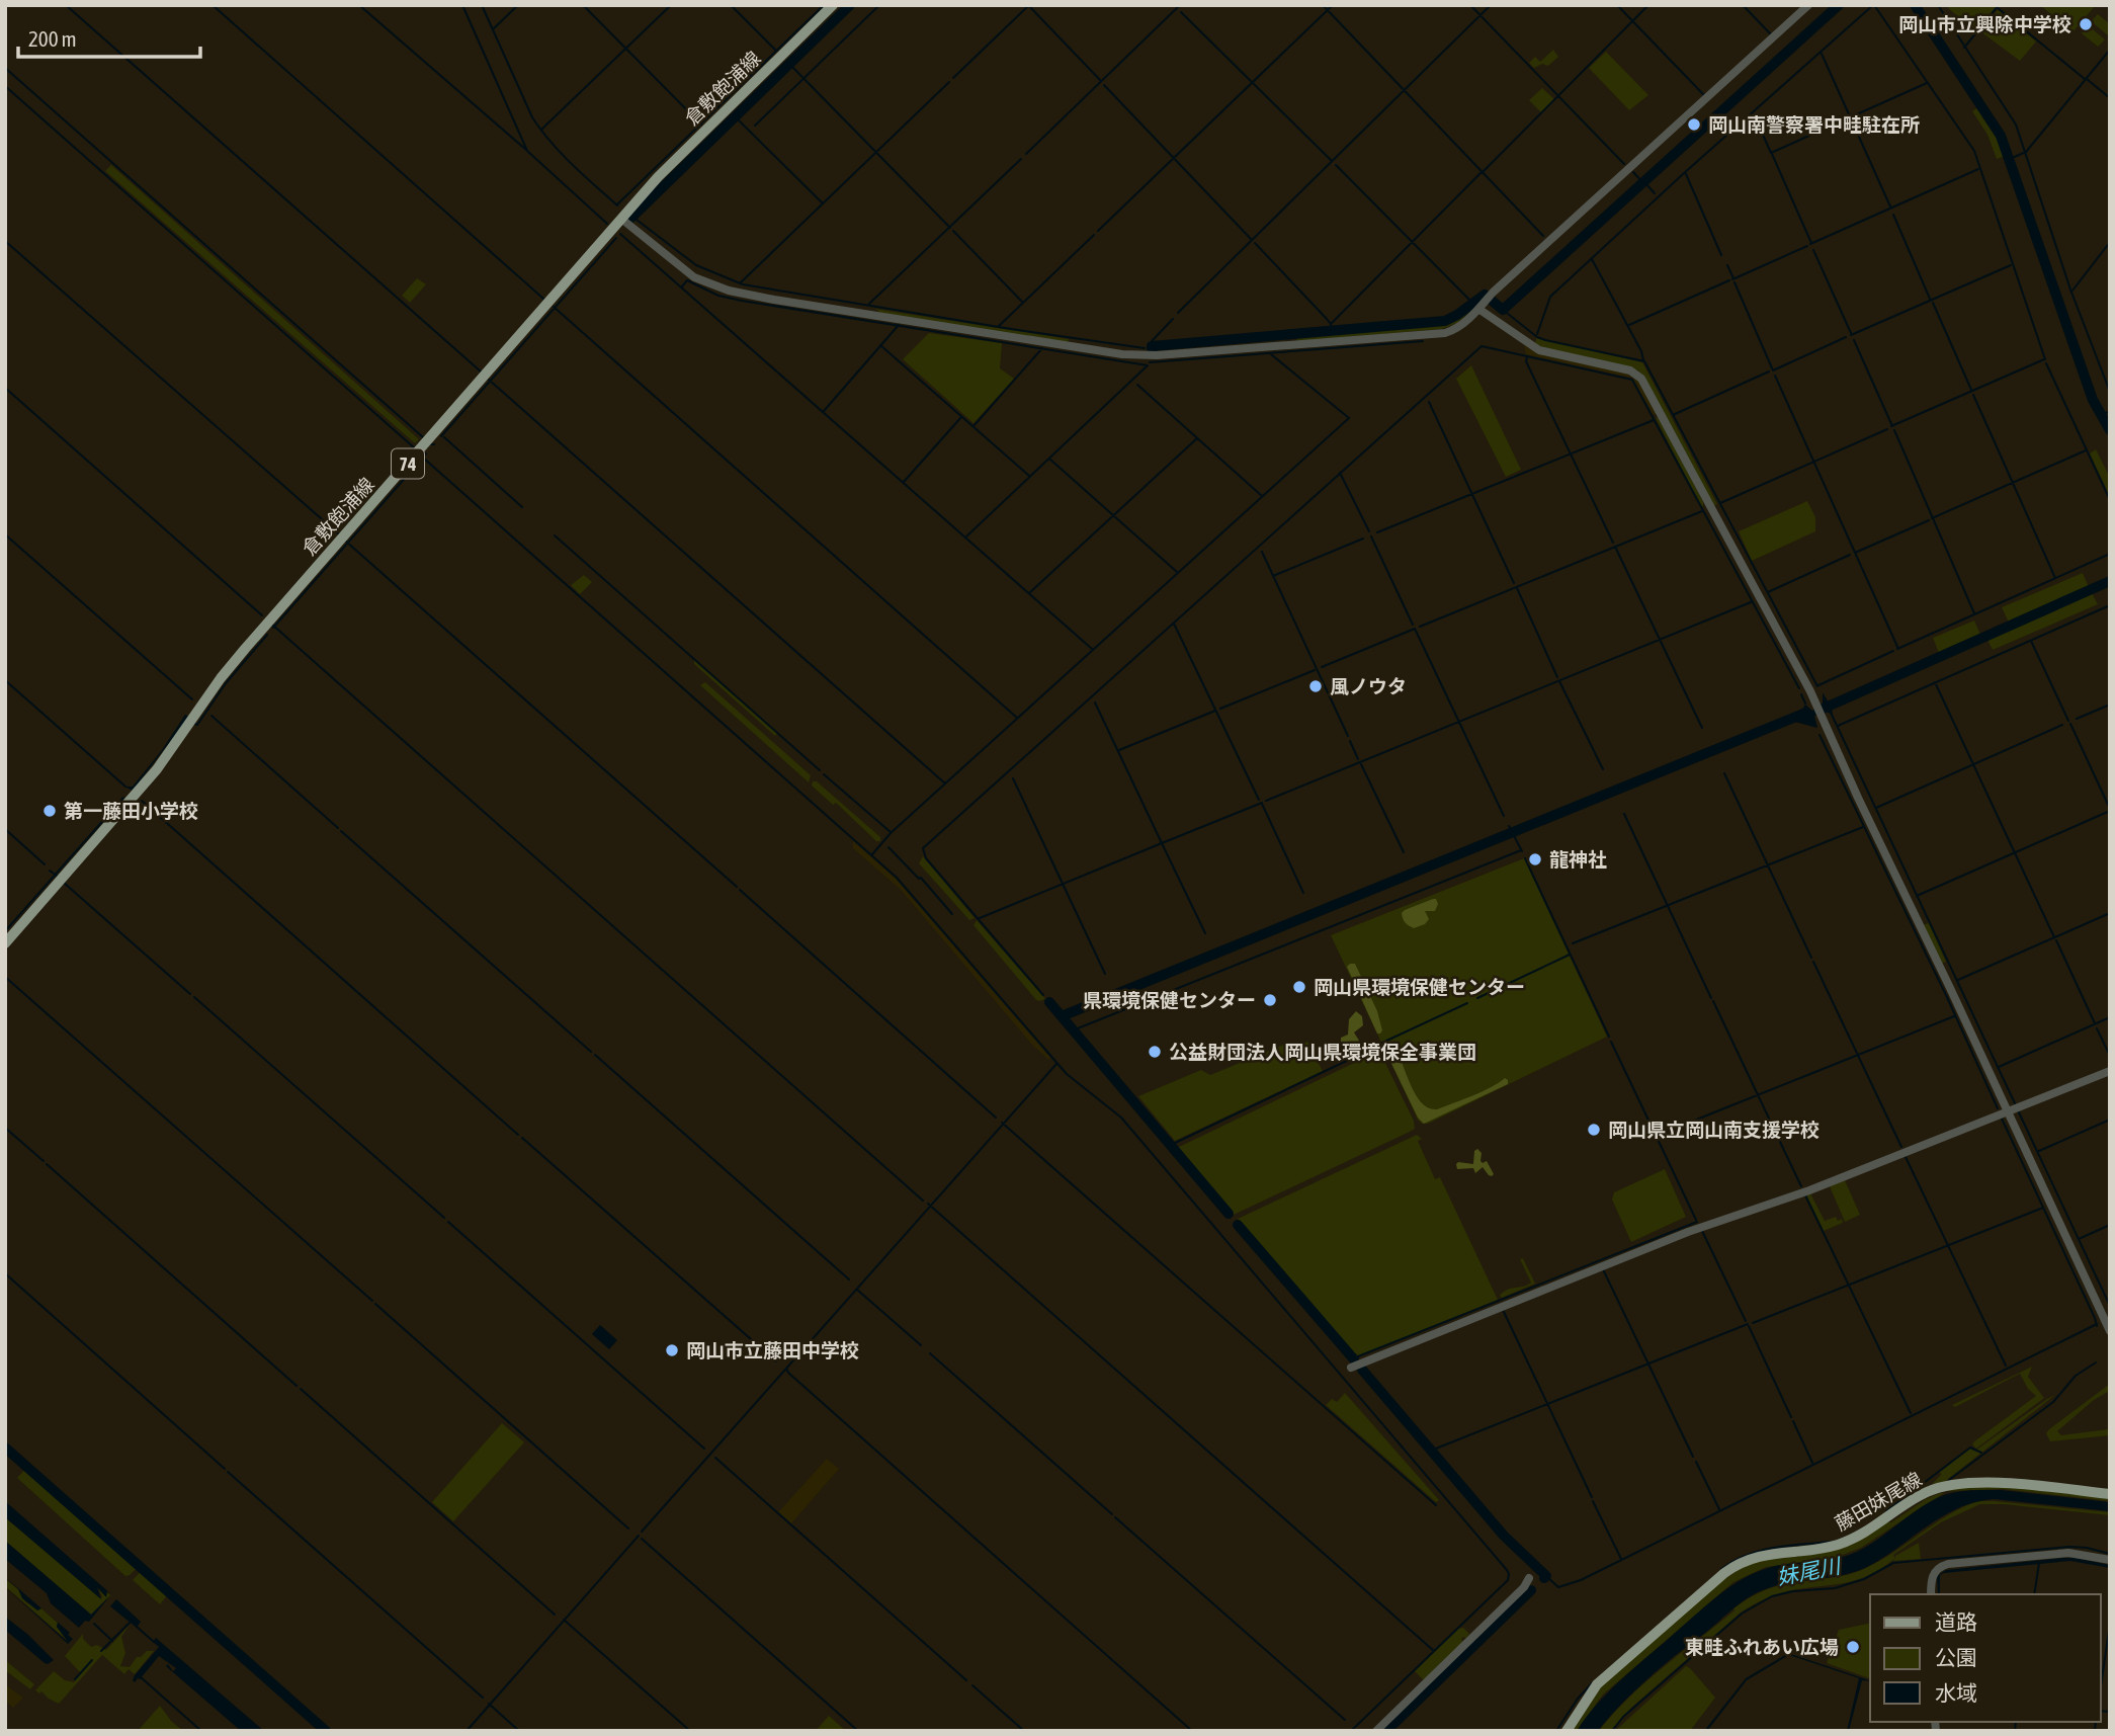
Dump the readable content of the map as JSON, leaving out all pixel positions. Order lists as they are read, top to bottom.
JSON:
{
  "streets": {
    "main road": ["倉敷飽浦線", "74", "藤田妹尾線"]
  },
  "water": ["妹尾川"],
  "places": [
    "岡山市立興除中学校",
    "岡山南警察署中畦駐在所",
    "風ノウタ",
    "第一藤田小学校",
    "龍神社",
    "岡山県環境保健センター",
    "県環境保健センター",
    "公益財団法人岡山県環境保全事業団",
    "岡山県立岡山南支援学校",
    "岡山市立藤田中学校",
    "東畦ふれあい広場"
  ],
  "legend": ["道路", "公園", "水域"],
  "scale_bar": "200 m"
}
